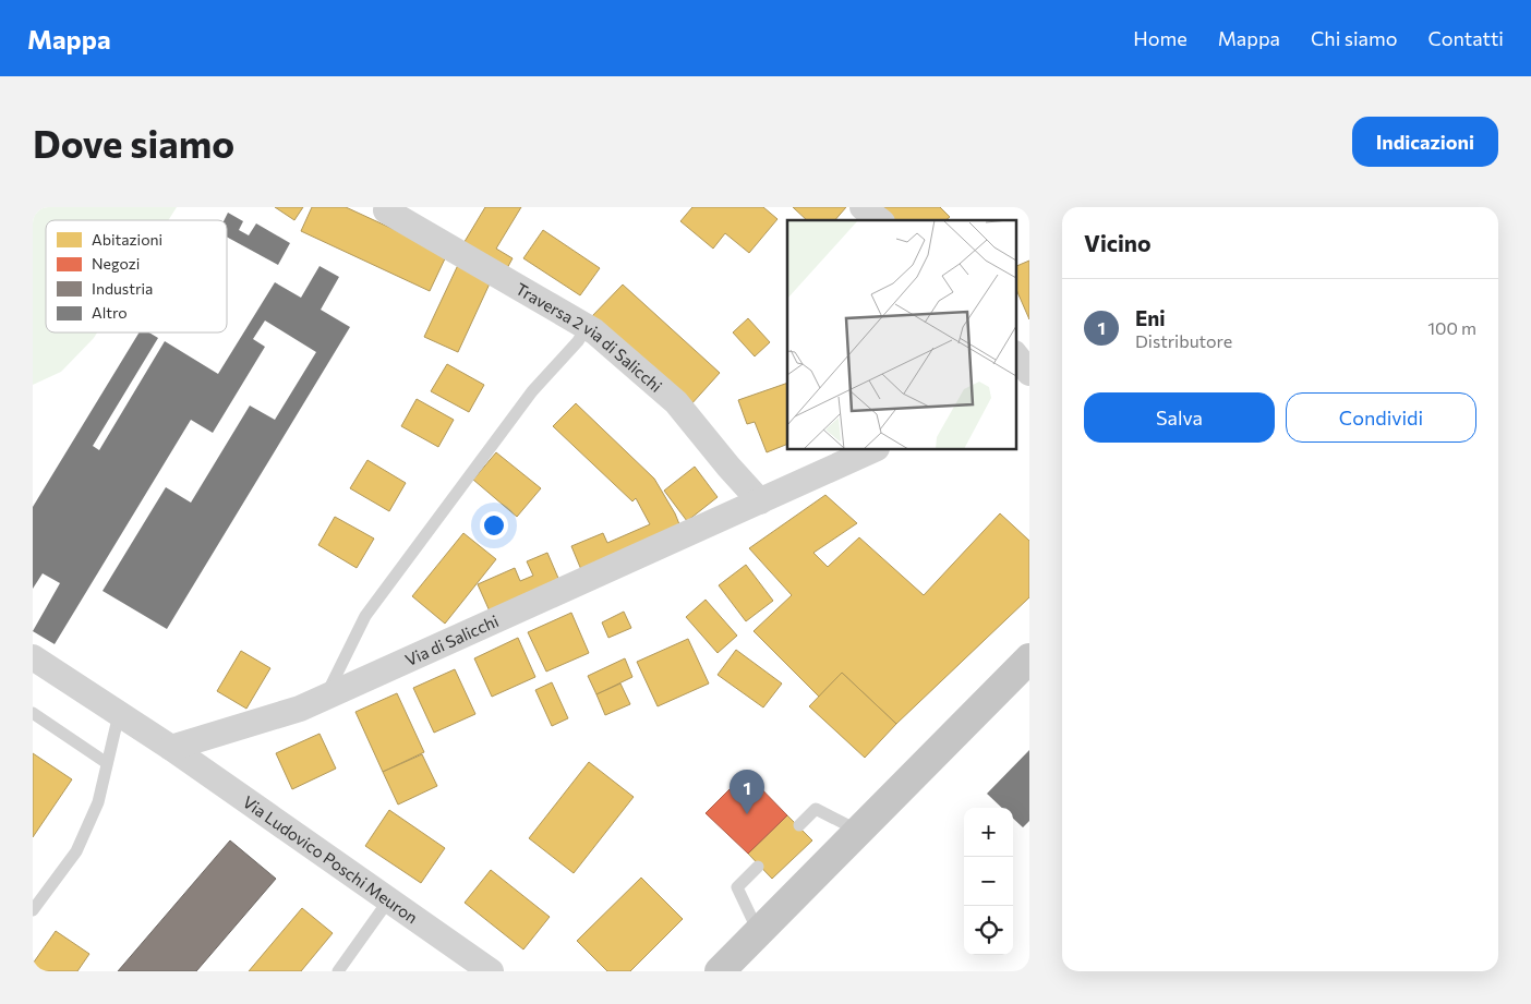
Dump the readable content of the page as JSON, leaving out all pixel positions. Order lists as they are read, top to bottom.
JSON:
{
  "streets": {
    "street": ["Traversa 2 via di Salicchi", "Via di Salicchi", "Via Ludovico Poschi Meuron"]
  },
  "crossings": [
    ["Traversa 2 via di Salicchi", "Via di Salicchi"],
    ["Via di Salicchi", "Via Ludovico Poschi Meuron"]
  ],
  "legend": [
    "Abitazioni",
    "Negozi",
    "Industria",
    "Altro"
  ],
  "page": {
    "header": "Mappa",
    "nav": [
      "Home",
      "Mappa",
      "Chi siamo",
      "Contatti"
    ],
    "buttons": [
      "Indicazioni",
      ["Salva", "Condividi"]
    ],
    "title": "Dove siamo",
    "heading": "Vicino",
    "list": [
      {
        "mark": "1",
        "name": "Eni",
        "note": "Distributore",
        "value": "100 m"
      }
    ],
    "pins": "1",
    "map_buttons": ["+", "−"]
  }
}
